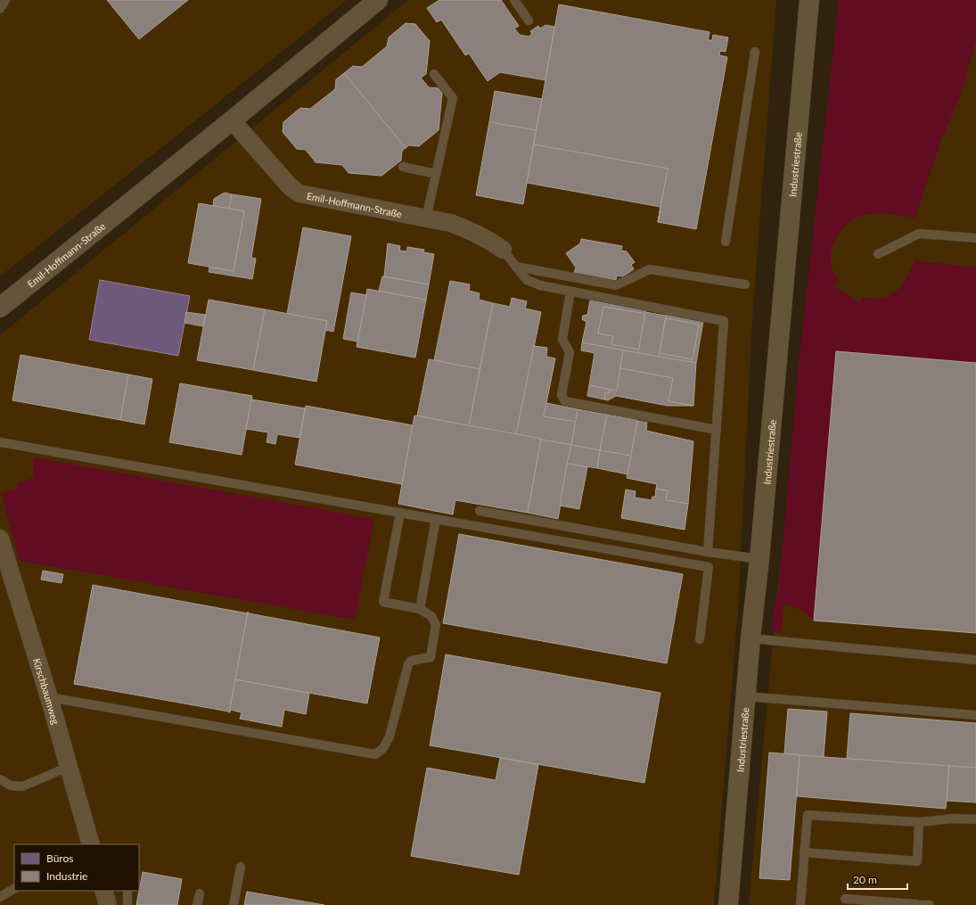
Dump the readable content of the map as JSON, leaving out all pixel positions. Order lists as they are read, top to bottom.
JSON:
{
  "streets": {
    "main road": ["Industriestraße", "Emil-Hoffmann-Straße"],
    "street": ["Kirschbaumweg"]
  },
  "legend": ["Büros", "Industrie"],
  "scale_bar": "20 m"
}
